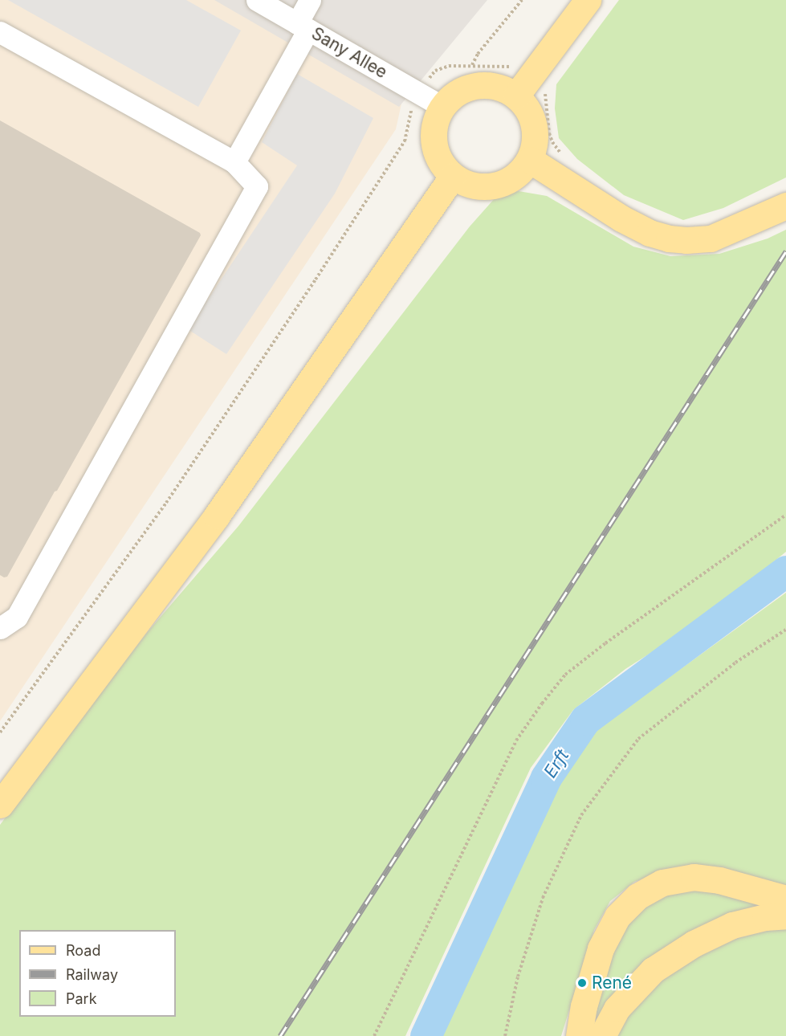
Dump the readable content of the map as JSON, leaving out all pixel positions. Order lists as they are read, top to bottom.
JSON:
{
  "streets": {
    "street": ["Sany Allee"]
  },
  "water": ["Erft"],
  "places": ["René"],
  "legend": ["Road", "Railway", "Park"]
}
